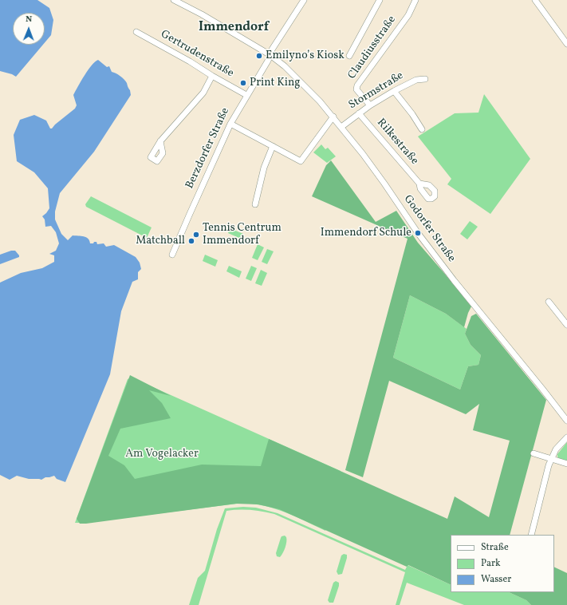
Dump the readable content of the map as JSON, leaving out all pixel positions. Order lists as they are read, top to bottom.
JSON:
{
  "streets": {
    "street": [
      "Claudiusstraße",
      "Gertrudenstraße",
      "Stormstraße",
      "Rilkestraße",
      "Berzdorfer Straße",
      "Godorfer Straße"
    ]
  },
  "crossings": [
    ["Claudiusstraße", "Stormstraße"],
    ["Gertrudenstraße", "Berzdorfer Straße"],
    ["Stormstraße", "Rilkestraße"],
    ["Stormstraße", "Godorfer Straße"],
    ["Berzdorfer Straße", "Godorfer Straße"]
  ],
  "districts": ["Immendorf"],
  "parks": ["Am Vogelacker"],
  "places": [
    "Emilyno’s Kiosk",
    "Print King",
    "Immendorf Schule",
    "Tennis Centrum Immendorf",
    "Matchball"
  ],
  "legend": ["Straße", "Park", "Wasser"],
  "north": "top"
}
